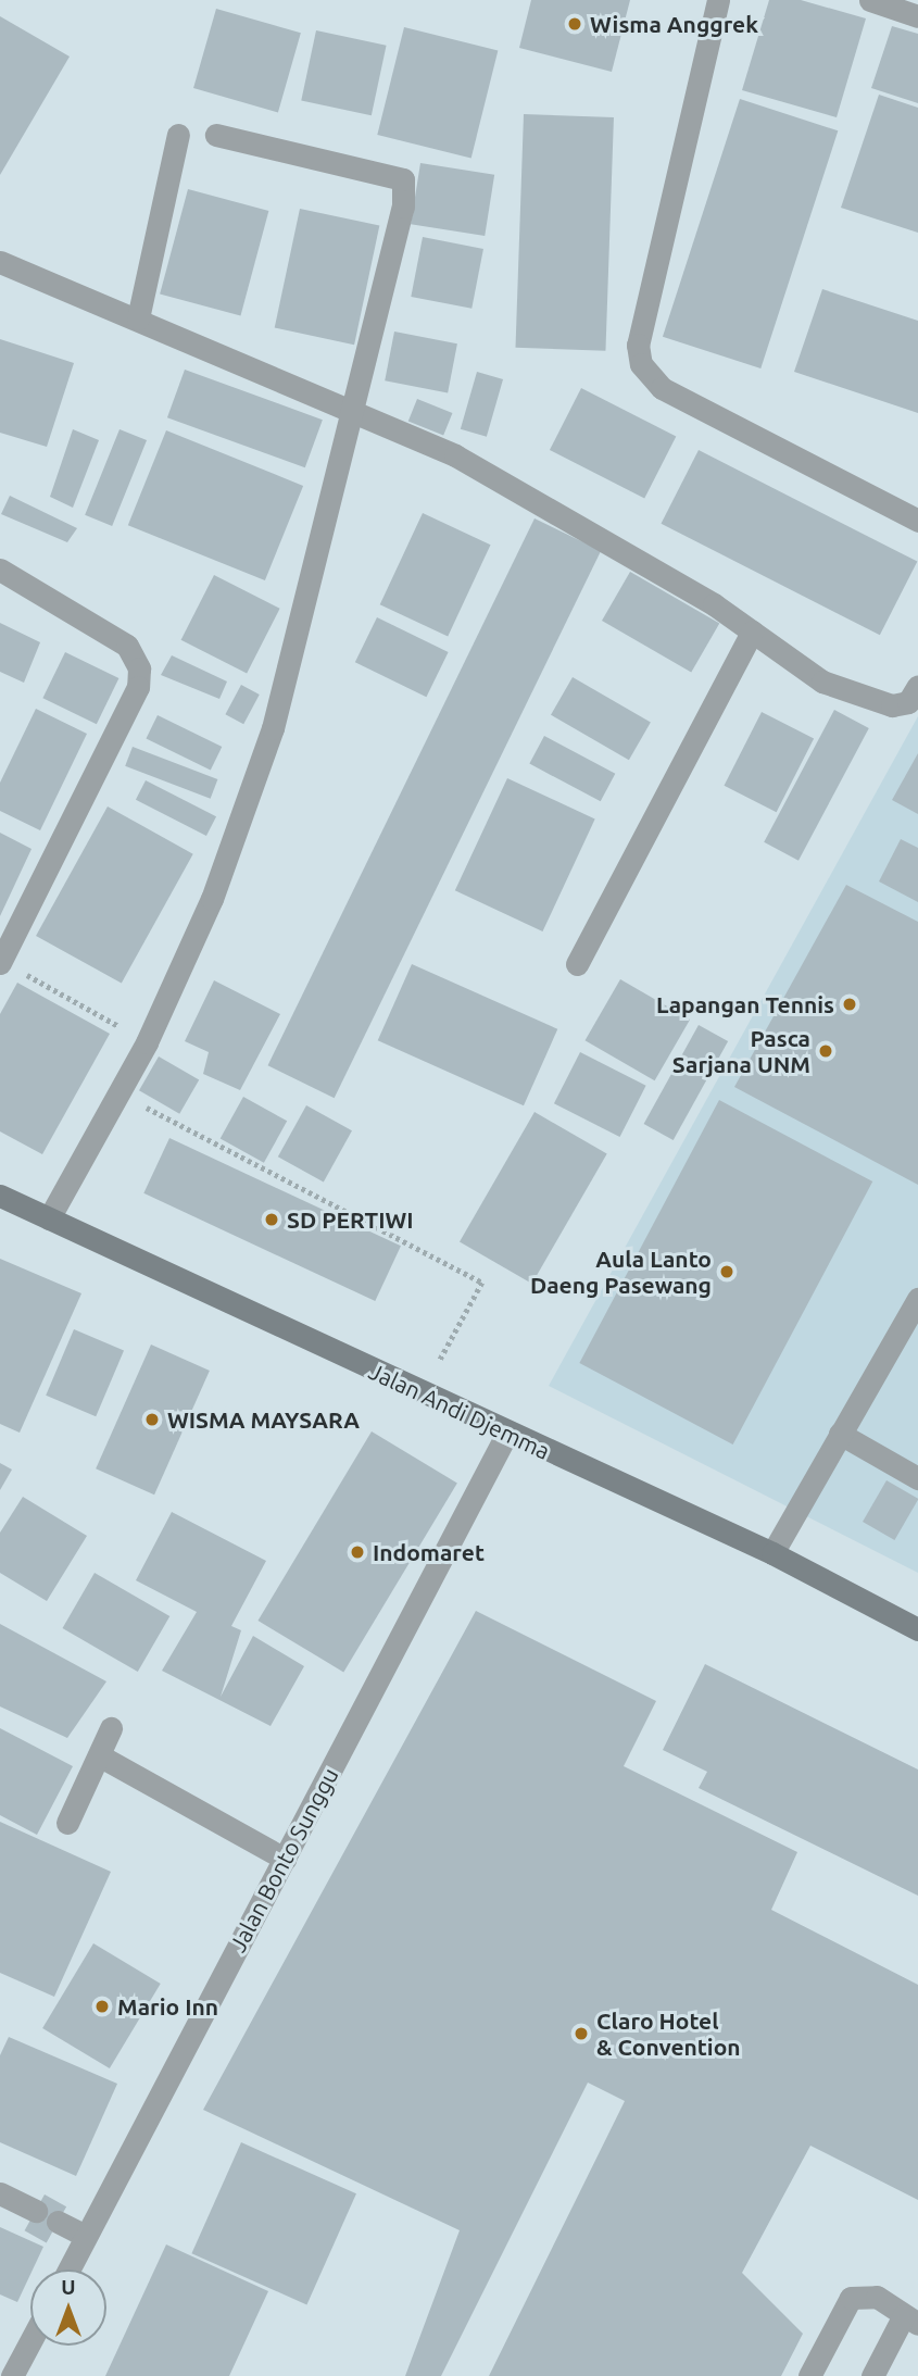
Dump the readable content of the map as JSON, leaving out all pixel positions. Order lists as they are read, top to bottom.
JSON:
{
  "streets": {
    "main road": ["Jalan Andi Djemma"],
    "street": ["Jalan Bonto Sunggu"]
  },
  "crossings": [
    ["Jalan Andi Djemma", "Jalan Bonto Sunggu"]
  ],
  "places": [
    "Wisma Anggrek",
    "Lapangan Tennis",
    "Pasca Sarjana UNM",
    "SD PERTIWI",
    "Aula Lanto Daeng Pasewang",
    "WISMA MAYSARA",
    "Indomaret",
    "Mario Inn",
    "Claro Hotel & Convention"
  ],
  "north": "top"
}
